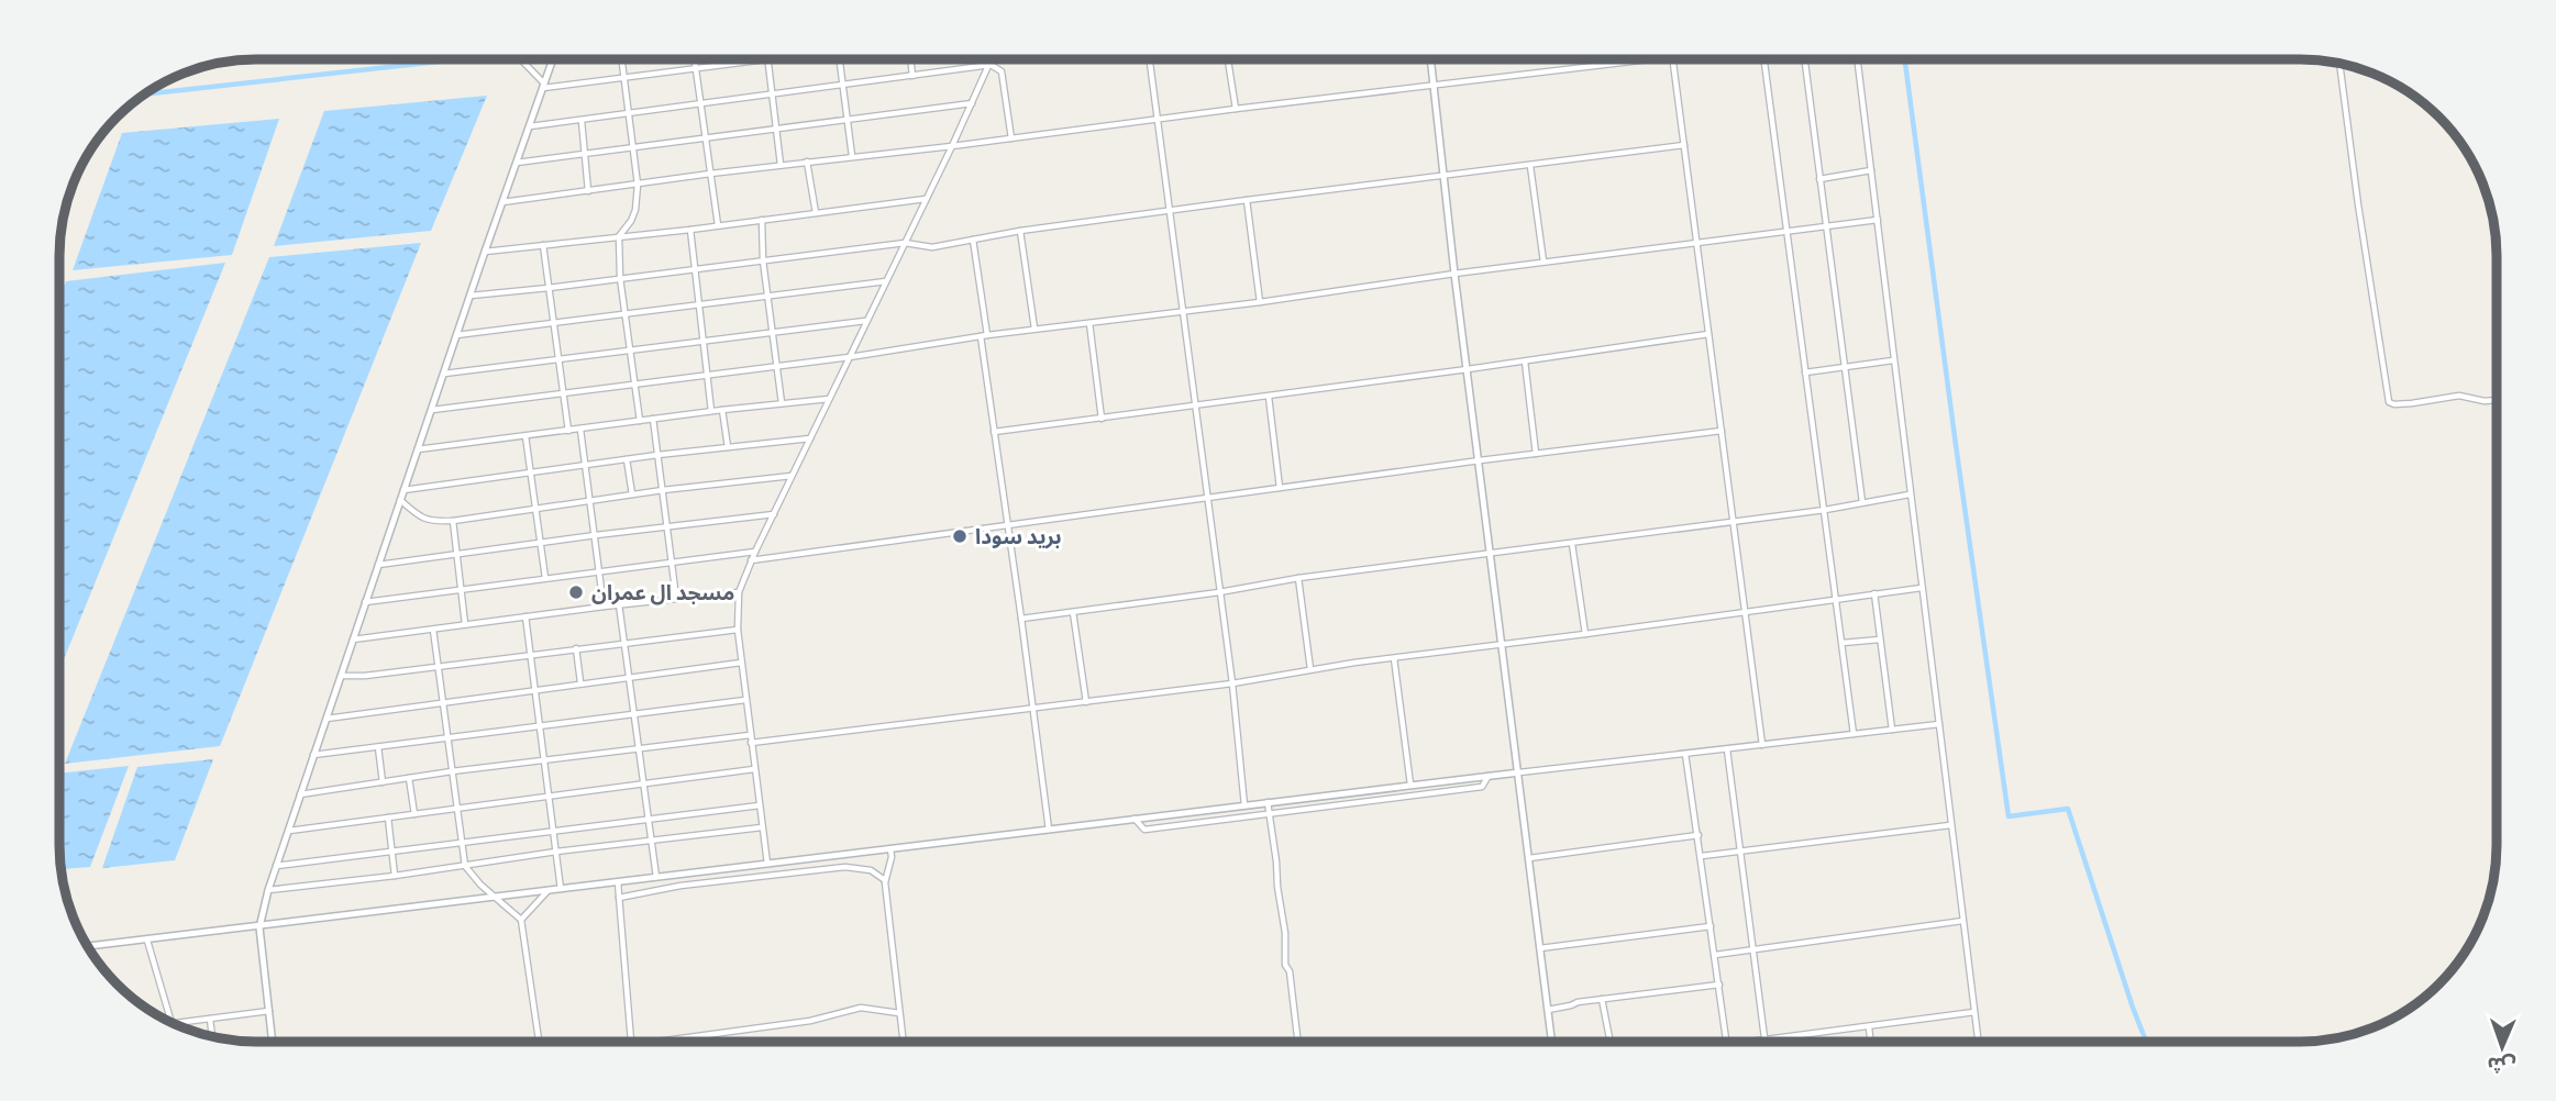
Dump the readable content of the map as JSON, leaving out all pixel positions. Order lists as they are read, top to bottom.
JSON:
{
  "places": ["بريد سودا", "مسجد ال عمران"],
  "north": "bottom"
}
